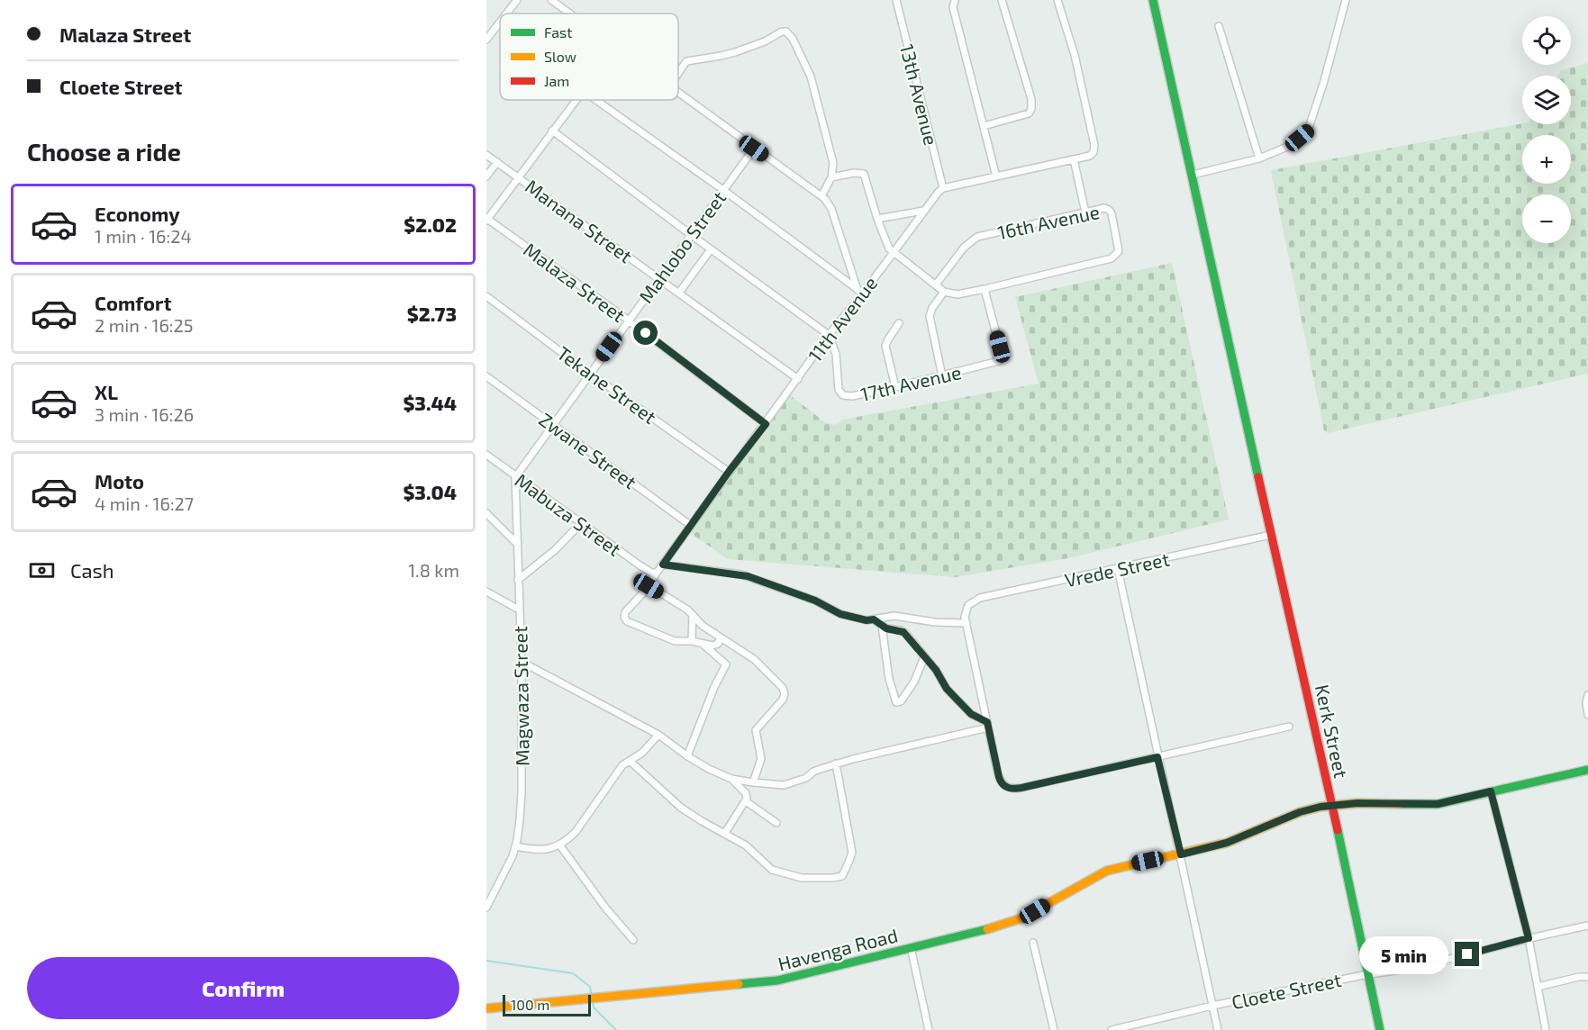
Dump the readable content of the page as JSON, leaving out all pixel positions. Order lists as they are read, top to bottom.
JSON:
{
  "streets": {
    "main road": ["Kerk Street", "Havenga Road"],
    "street": [
      "13th Avenue",
      "Manana Street",
      "16th Avenue",
      "Mahlobo Street",
      "Malaza Street",
      "11th Avenue",
      "17th Avenue",
      "Tekane Street",
      "Zwane Street",
      "Mabuza Street",
      "Vrede Street",
      "Magwaza Street",
      "Cloete Street"
    ]
  },
  "crossings": [
    ["13th Avenue", "11th Avenue"],
    ["Manana Street", "Mahlobo Street"],
    ["Manana Street", "11th Avenue"],
    ["16th Avenue", "17th Avenue"],
    ["Mahlobo Street", "Malaza Street"],
    ["Mahlobo Street", "Tekane Street"],
    ["Mahlobo Street", "Zwane Street"],
    ["Mahlobo Street", "Mabuza Street"],
    ["Mahlobo Street", "Magwaza Street"],
    ["Malaza Street", "11th Avenue"],
    ["11th Avenue", "17th Avenue"],
    ["11th Avenue", "Tekane Street"],
    ["11th Avenue", "Zwane Street"],
    ["11th Avenue", "Mabuza Street"],
    ["Mabuza Street", "Magwaza Street"],
    ["Vrede Street", "Kerk Street"],
    ["Kerk Street", "Havenga Road"],
    ["Kerk Street", "Cloete Street"]
  ],
  "legend": ["Fast", "Slow", "Jam"],
  "scale_bar": "100 m",
  "page": {
    "banner": ["Malaza Street", "Cloete Street"],
    "map_buttons": ["+", "−"],
    "heading": "Choose a ride",
    "list": [
      {
        "name": "Economy",
        "note": "1 min · 16:24",
        "value": "$2.02"
      },
      {
        "name": "Comfort",
        "note": "2 min · 16:25",
        "value": "$2.73"
      },
      {
        "name": "XL",
        "note": "3 min · 16:26",
        "value": "$3.44"
      },
      {
        "name": "Moto",
        "note": "4 min · 16:27",
        "value": "$3.04"
      }
    ],
    "pay": ["Cash", "1.8 km"],
    "bubble": "5 min",
    "buttons": "Confirm",
    "scale": "100 m"
  }
}
